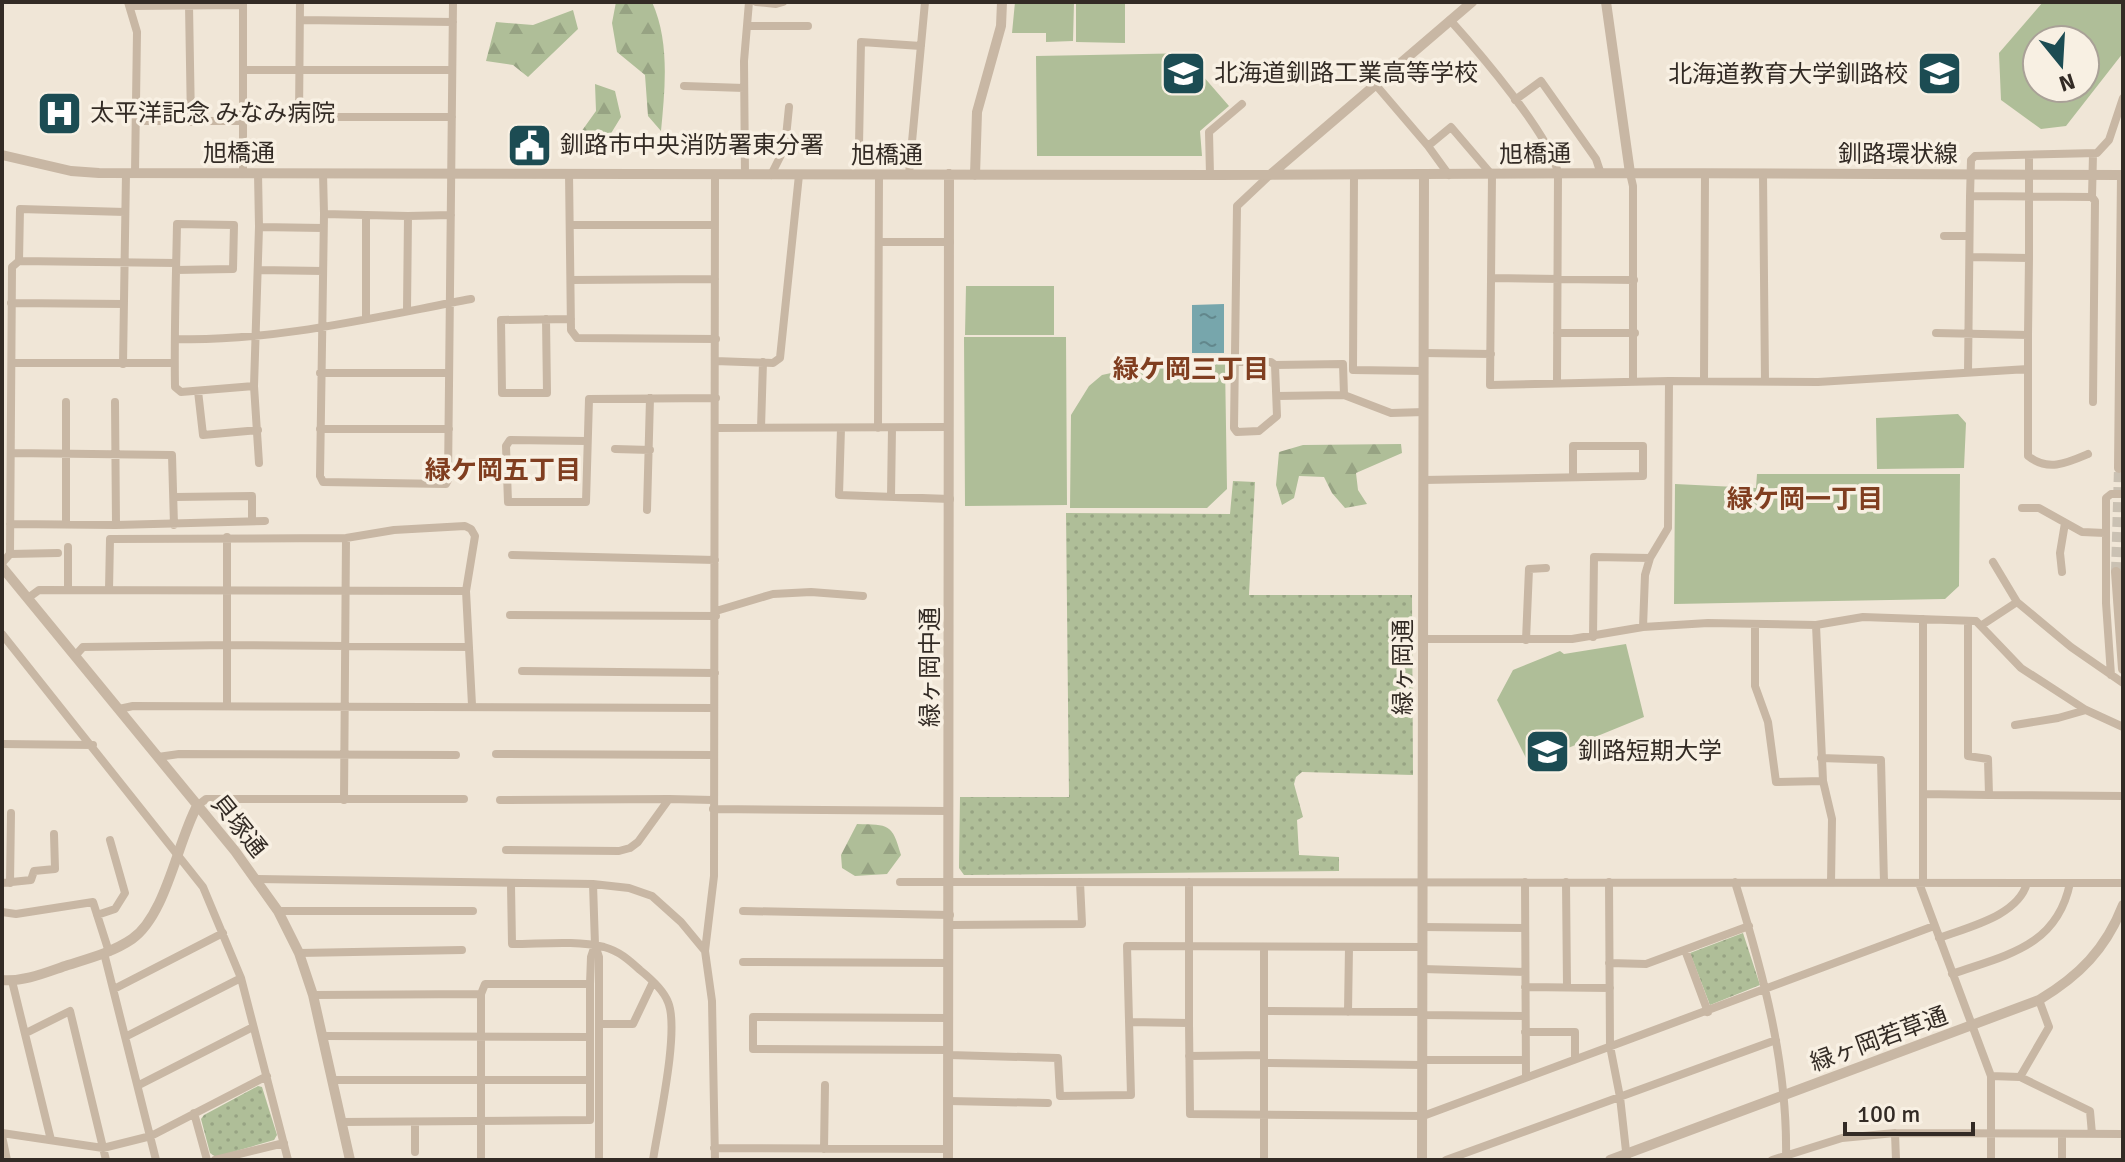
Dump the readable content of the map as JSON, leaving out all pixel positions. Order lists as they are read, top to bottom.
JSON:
{
  "streets": {
    "street": [
      "旭橋通",
      "釧路環状線",
      "緑ヶ岡中通",
      "緑ヶ岡通",
      "貝塚通",
      "緑ヶ岡若草通"
    ]
  },
  "crossings": [
    ["旭橋通", "釧路環状線"],
    ["旭橋通", "緑ヶ岡中通"],
    ["旭橋通", "緑ヶ岡通"]
  ],
  "districts": ["緑ケ岡三丁目", "緑ケ岡五丁目", "緑ケ岡一丁目"],
  "places": {
    "school or university": ["北海道釧路工業高等学校", "北海道教育大学釧路校", "釧路短期大学"],
    "hospital": ["太平洋記念 みなみ病院"],
    "public building": ["釧路市中央消防署東分署"]
  },
  "scale_bar": "100 m",
  "north": "bottom"
}
